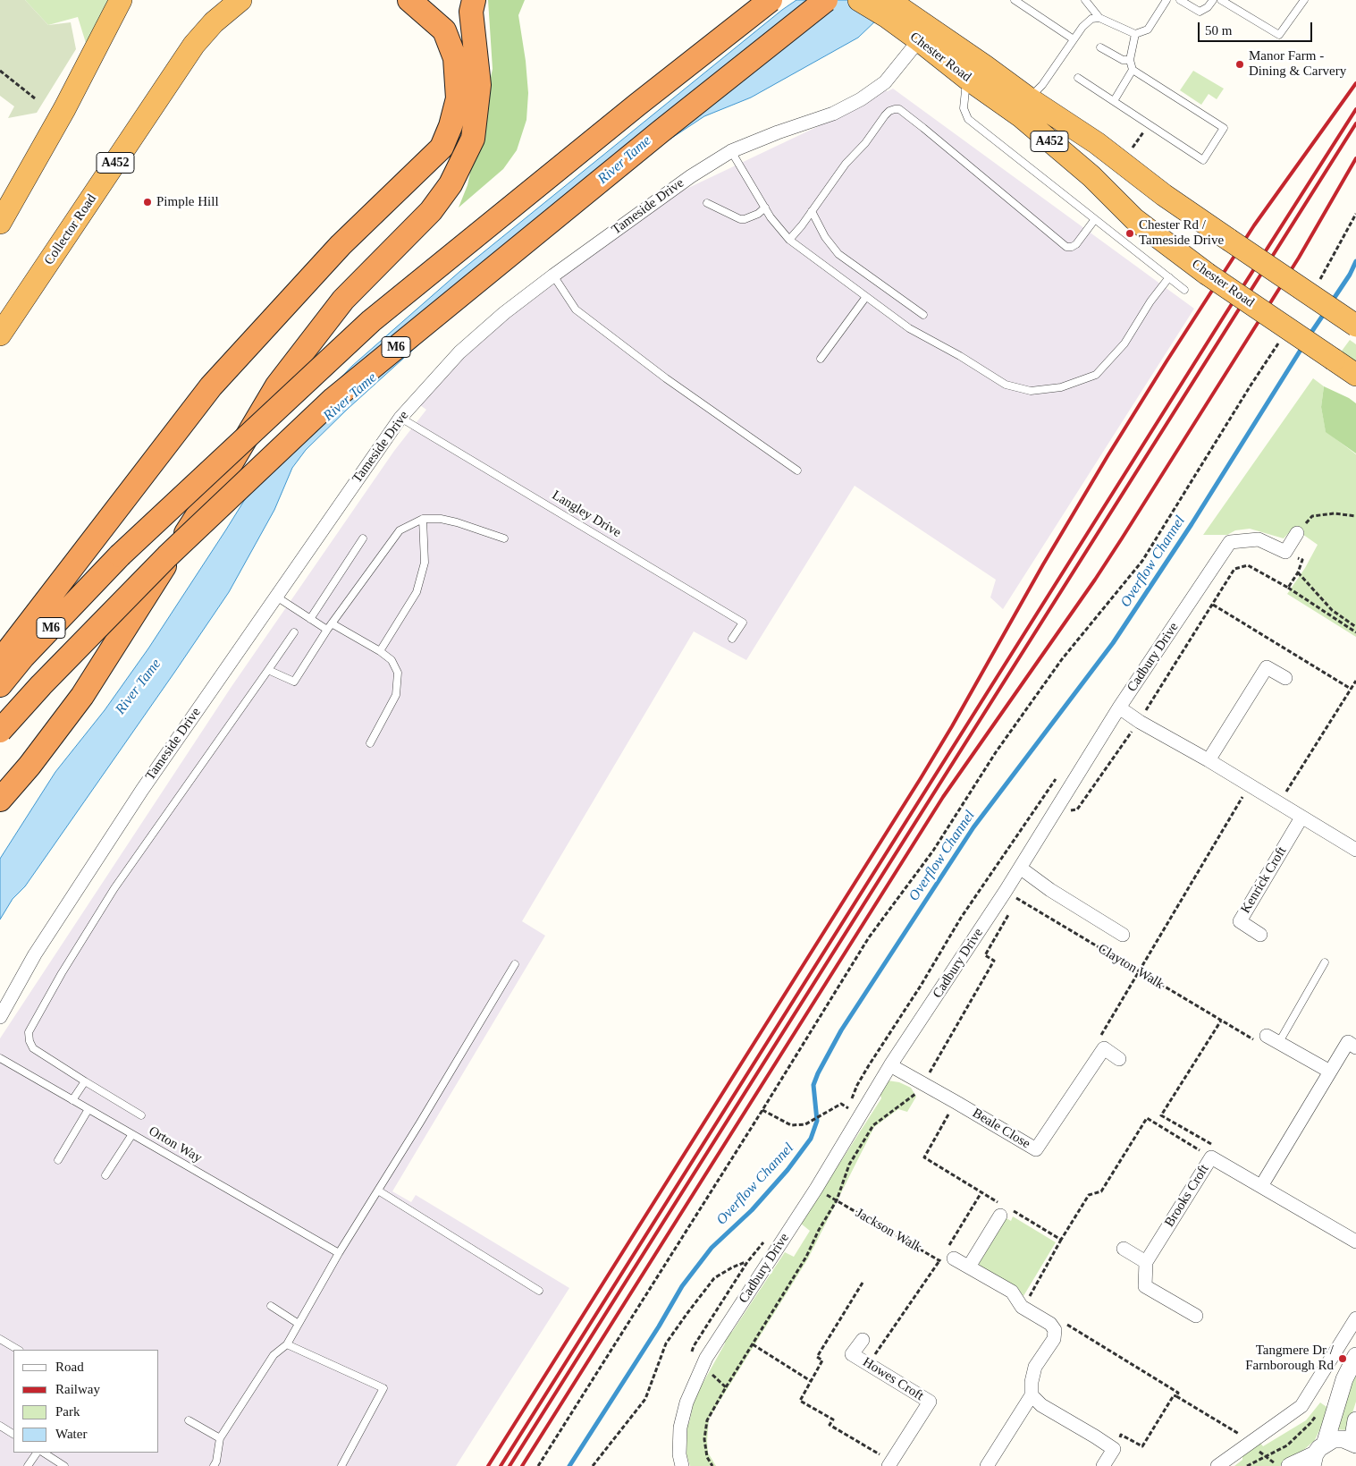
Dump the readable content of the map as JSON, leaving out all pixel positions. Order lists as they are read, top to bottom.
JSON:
{
  "streets": {
    "highway": [
      "Chester Road",
      "A452",
      "Collector Road",
      "M6"
    ],
    "street": [
      "Tameside Drive",
      "Cadbury Drive",
      "Kenrick Croft",
      "Clayton Walk",
      "Beale Close",
      "Brooks Croft",
      "Howes Croft"
    ],
    "lane": ["Langley Drive", "Orton Way"],
    "path": ["Jackson Walk"]
  },
  "crossings": [
    ["Chester Road", "A452"],
    ["Chester Road", "Tameside Drive"],
    ["Tameside Drive", "Langley Drive"],
    ["Cadbury Drive", "Clayton Walk"],
    ["Cadbury Drive", "Beale Close"],
    ["Cadbury Drive", "Jackson Walk"]
  ],
  "water": ["River Tame", "Overflow Channel"],
  "places": [
    "Manor Farm - Dining & Carvery",
    "Pimple Hill",
    "Chester Rd / Tameside Drive",
    "Tangmere Dr / Farnborough Rd"
  ],
  "legend": [
    "Road",
    "Railway",
    "Park",
    "Water"
  ],
  "scale_bar": "50 m"
}
